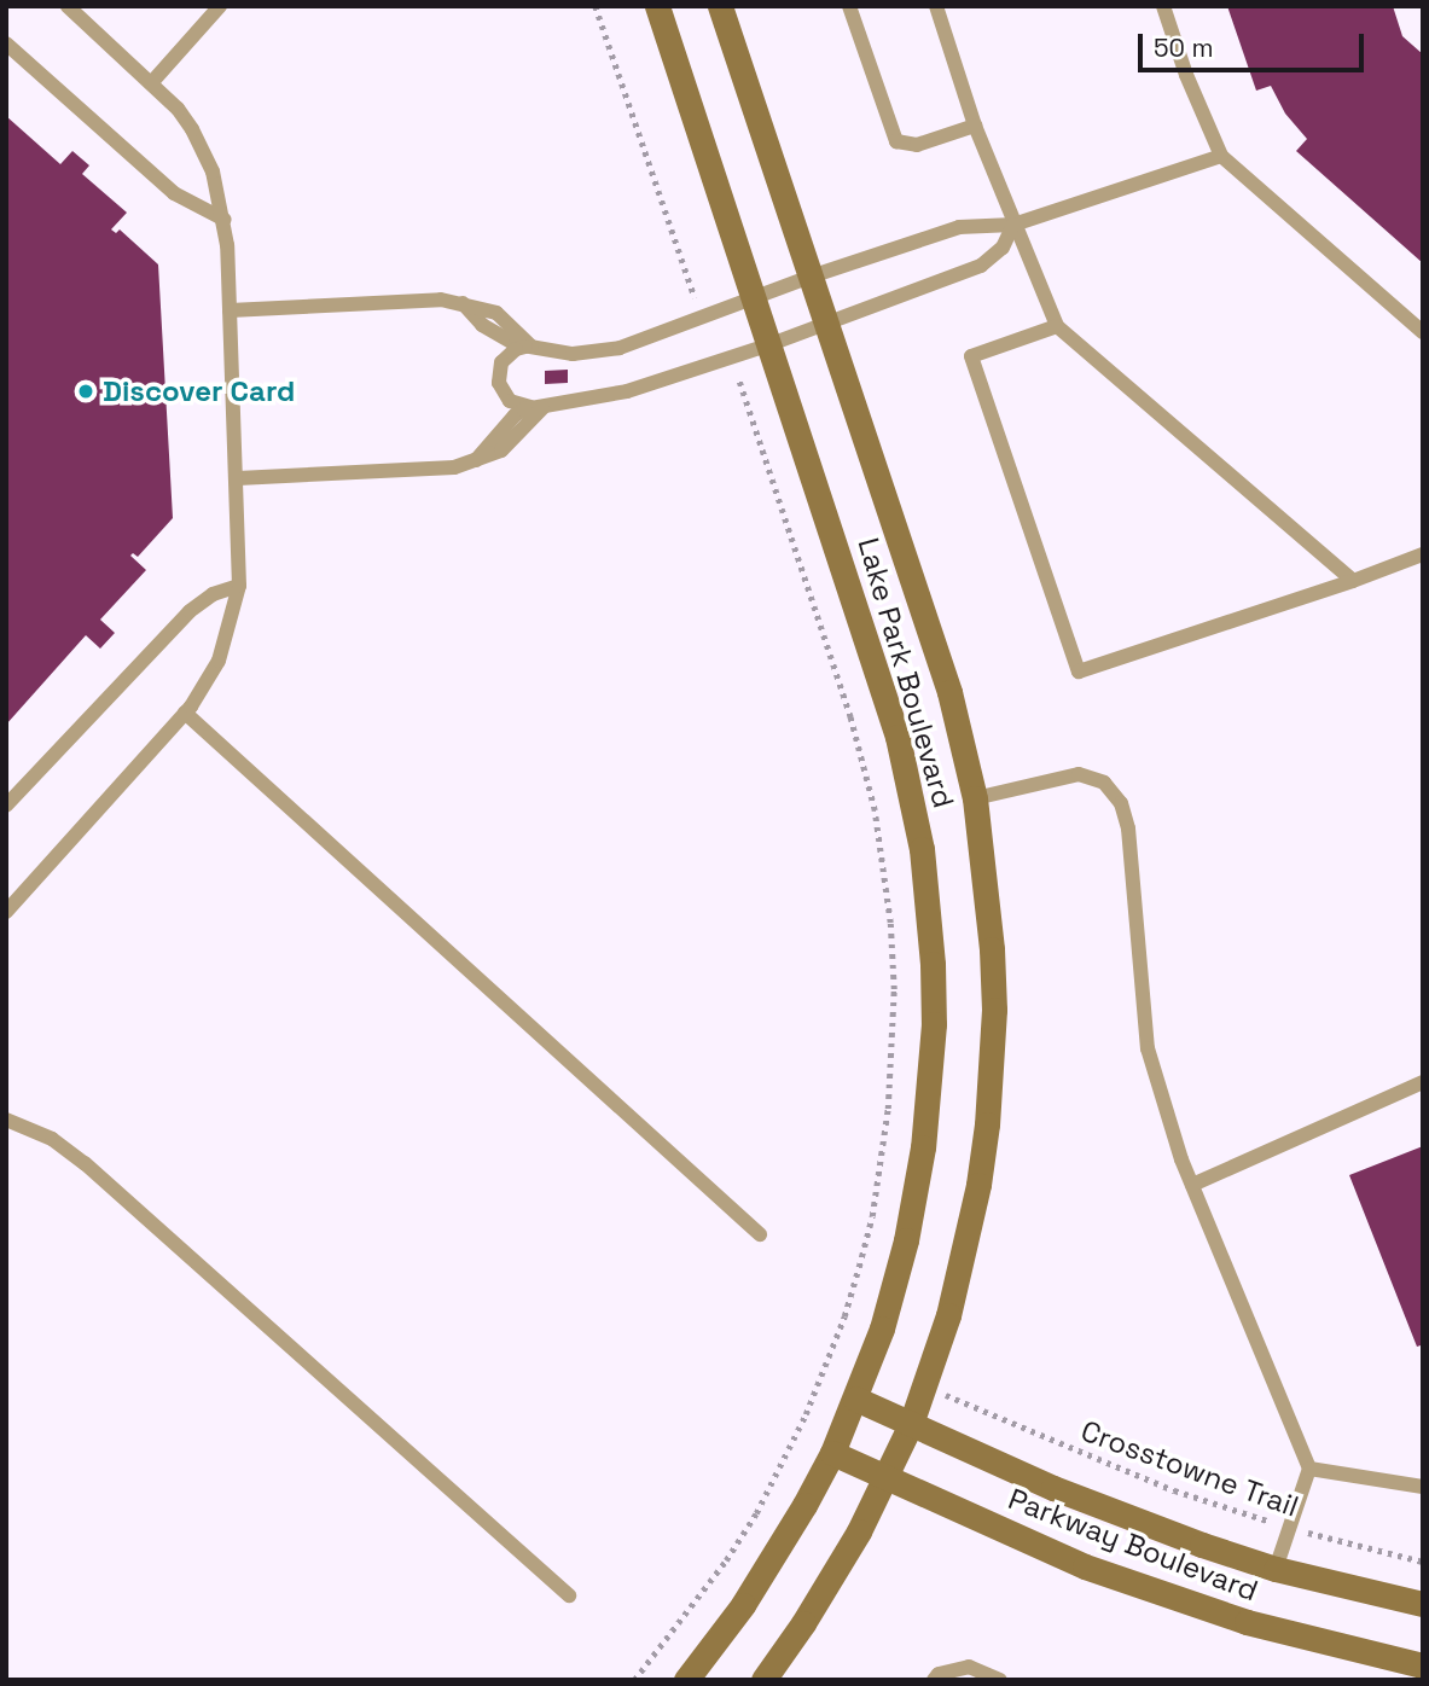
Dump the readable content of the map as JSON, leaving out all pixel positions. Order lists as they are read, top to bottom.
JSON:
{
  "streets": {
    "street": ["Lake Park Boulevard", "Parkway Boulevard"],
    "path": ["Crosstowne Trail"]
  },
  "crossings": [
    ["Lake Park Boulevard", "Parkway Boulevard"]
  ],
  "places": ["Discover Card"],
  "scale_bar": "50 m"
}
